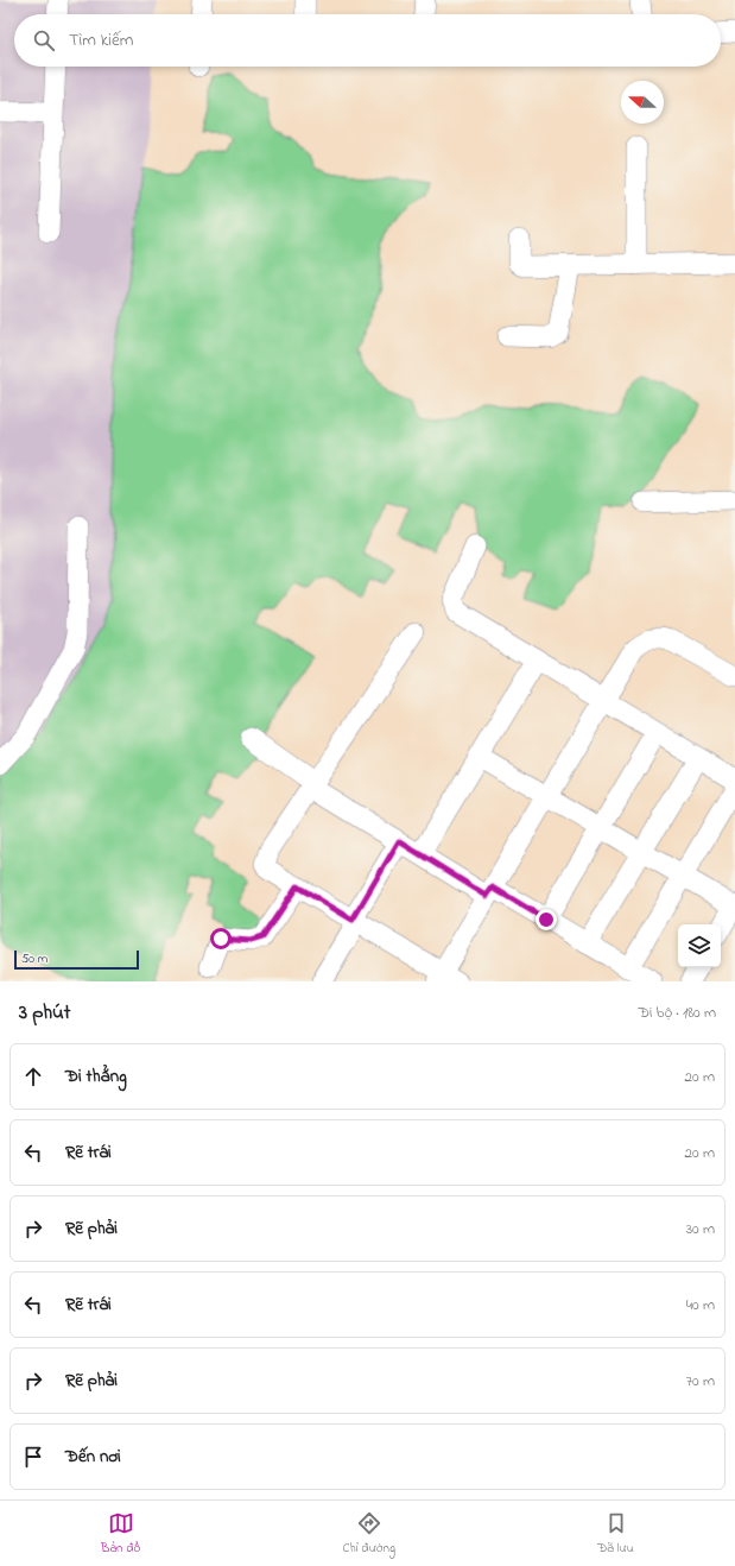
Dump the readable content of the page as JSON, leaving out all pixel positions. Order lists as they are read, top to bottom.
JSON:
{
  "scale_bar": "50 m",
  "north": "left",
  "page": {
    "search": "Tìm kiếm",
    "scale": "50 m",
    "heading": ["3 phút", "Đi bộ · 180 m"],
    "list": [
      ["Đi thẳng", "20 m"],
      ["Rẽ trái", "20 m"],
      ["Rẽ phải", "30 m"],
      ["Rẽ trái", "40 m"],
      ["Rẽ phải", "70 m"],
      "Đến nơi"
    ],
    "nav": ["Bản đồ", "Chỉ đường", "Đã lưu"]
  }
}
